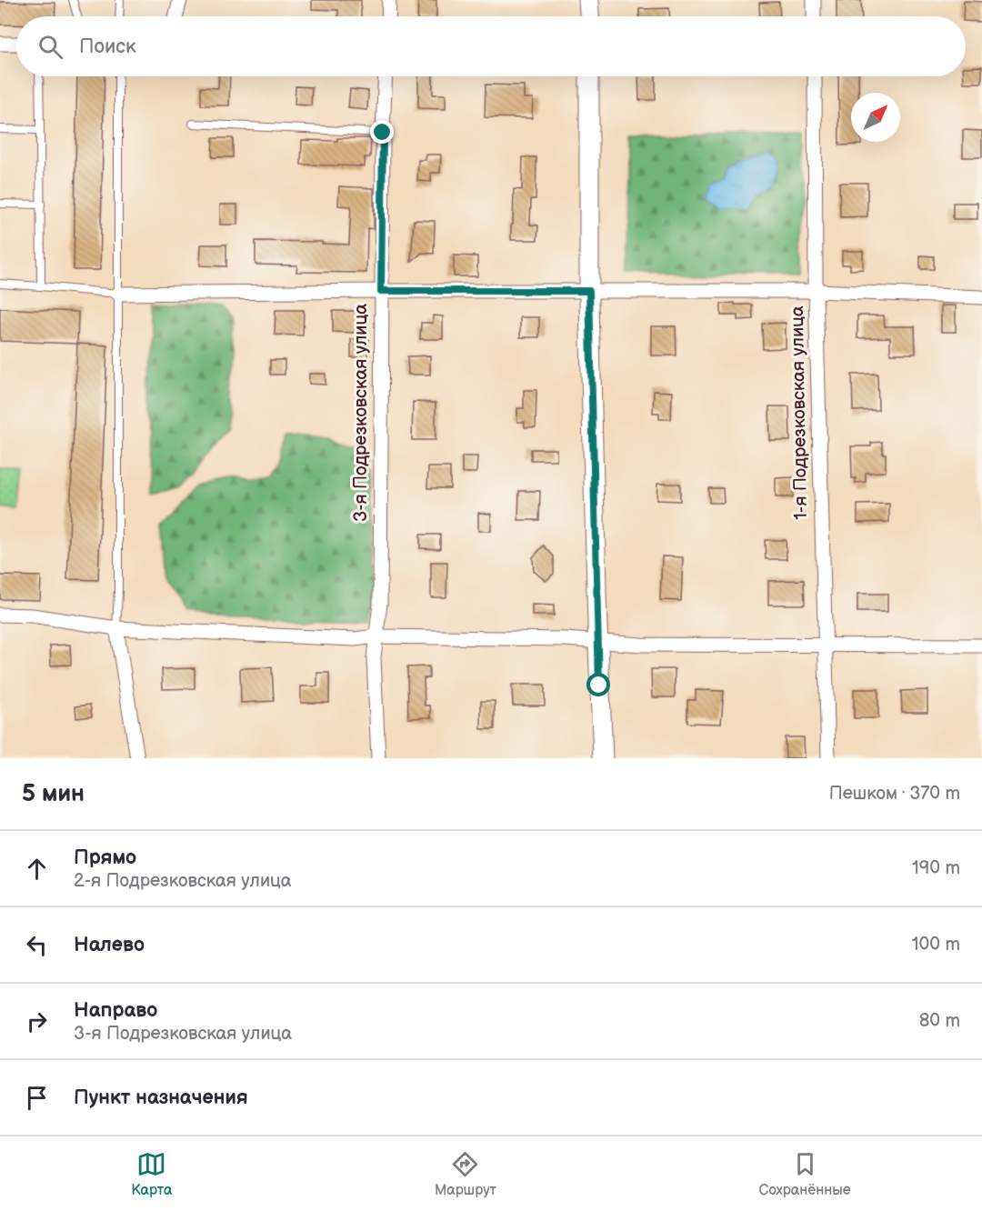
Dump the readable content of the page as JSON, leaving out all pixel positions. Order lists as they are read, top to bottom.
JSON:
{
  "streets": {
    "street": ["3-я Подрезковская улица", "1-я Подрезковская улица"]
  },
  "north": "top right",
  "page": {
    "search": "Поиск",
    "heading": ["5 мин", "Пешком · 370 m"],
    "list": [
      ["Прямо", "2-я Подрезковская улица", "190 m"],
      ["Налево", "100 m"],
      ["Направо", "3-я Подрезковская улица", "80 m"],
      "Пункт назначения"
    ],
    "nav": ["Карта", "Маршрут", "Сохранённые"]
  }
}
